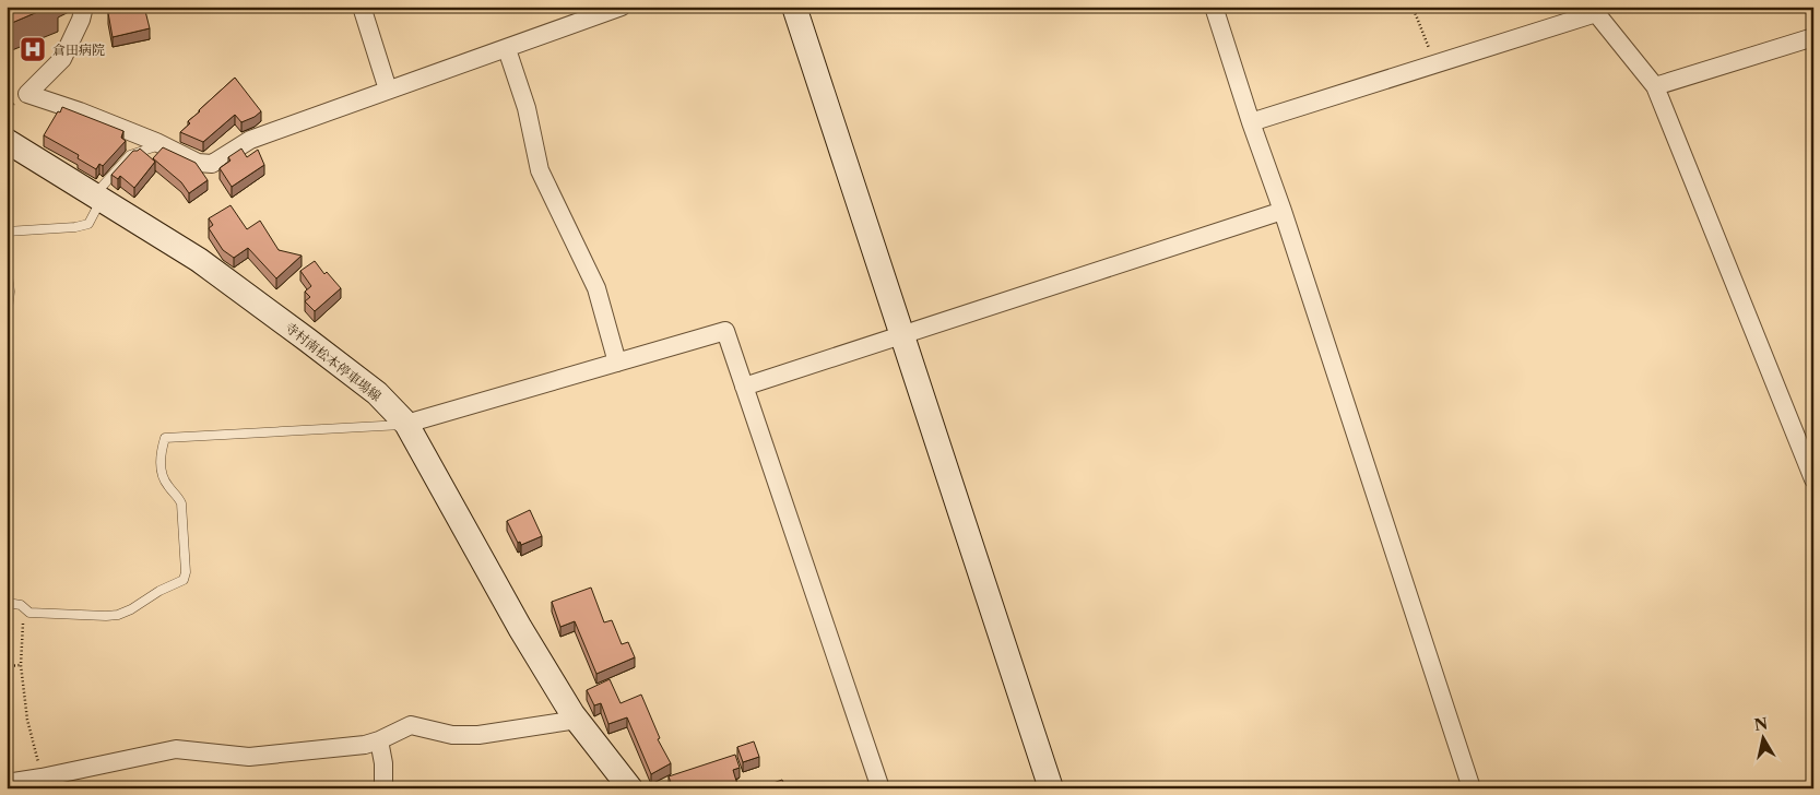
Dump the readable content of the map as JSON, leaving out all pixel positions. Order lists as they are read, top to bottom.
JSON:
{
  "streets": {
    "main road": ["寺村南松本停車場線"]
  },
  "places": {
    "hospital": ["倉田病院"]
  },
  "north": "top"
}
